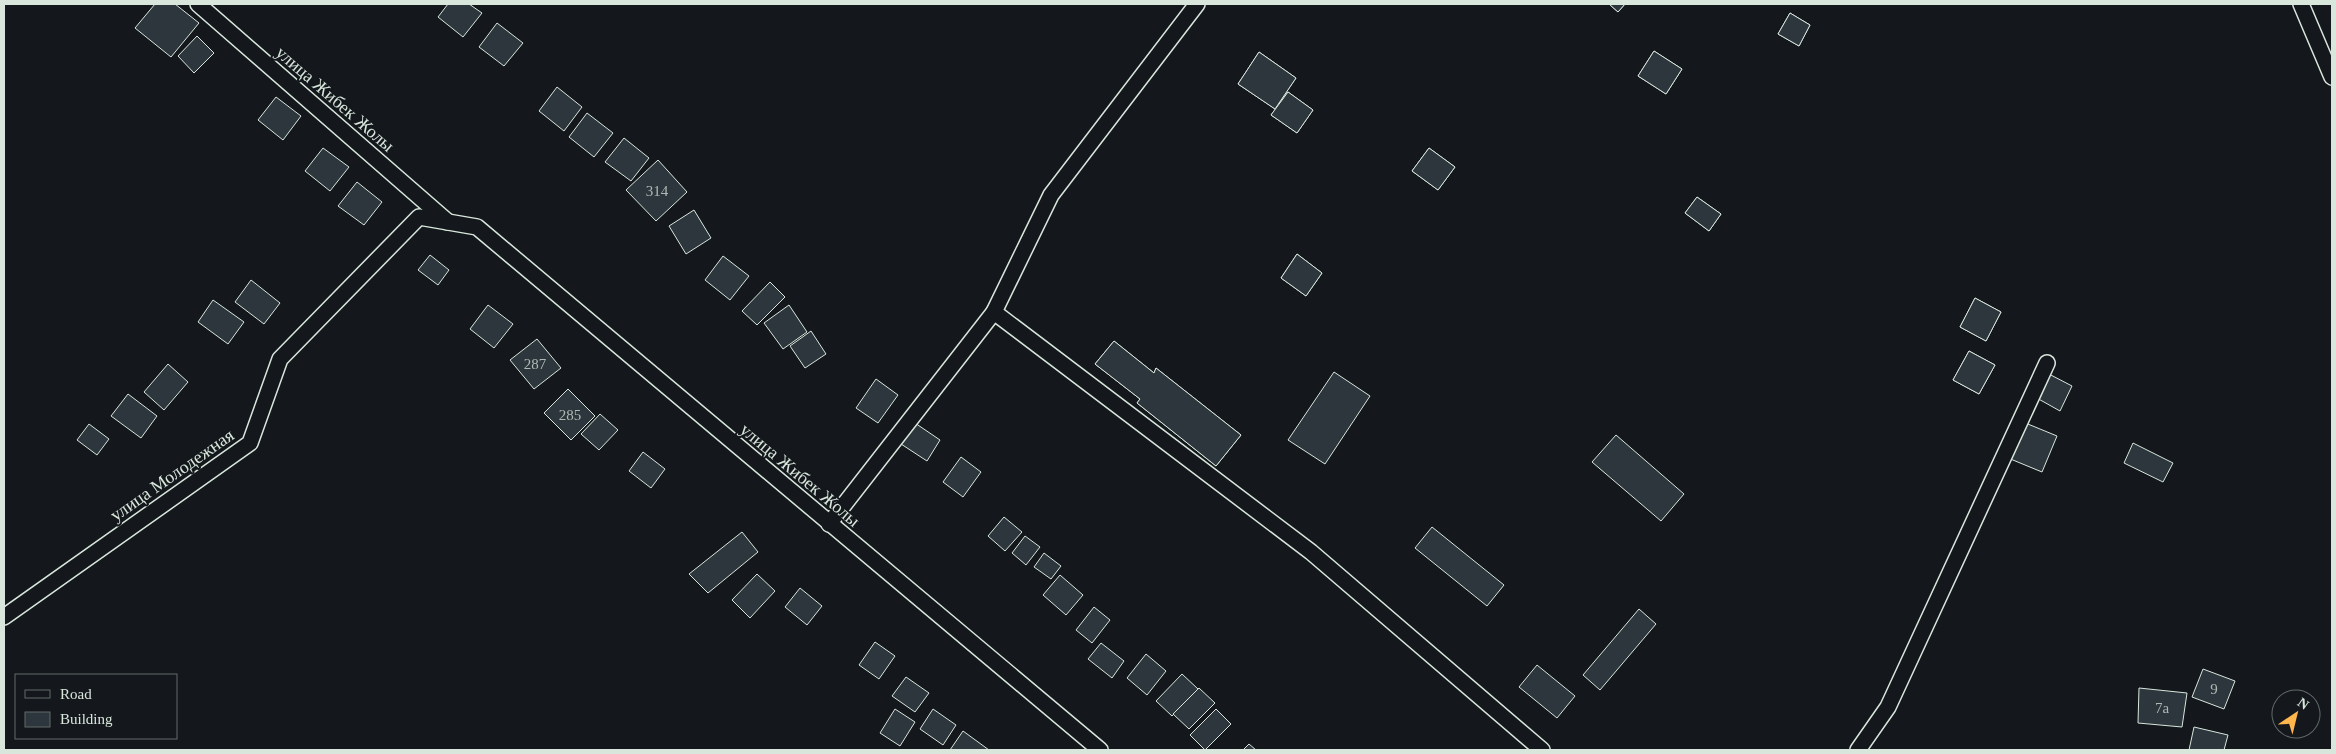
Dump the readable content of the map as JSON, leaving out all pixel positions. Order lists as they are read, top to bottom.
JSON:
{
  "streets": {
    "street": ["улица Жибек Жолы", "улица Молодежная"]
  },
  "crossings": [
    ["улица Жибек Жолы", "улица Молодежная"]
  ],
  "house_numbers": [
    "314",
    "287",
    "285",
    "9",
    "7а"
  ],
  "legend": ["Road", "Building"],
  "north": "top right"
}
